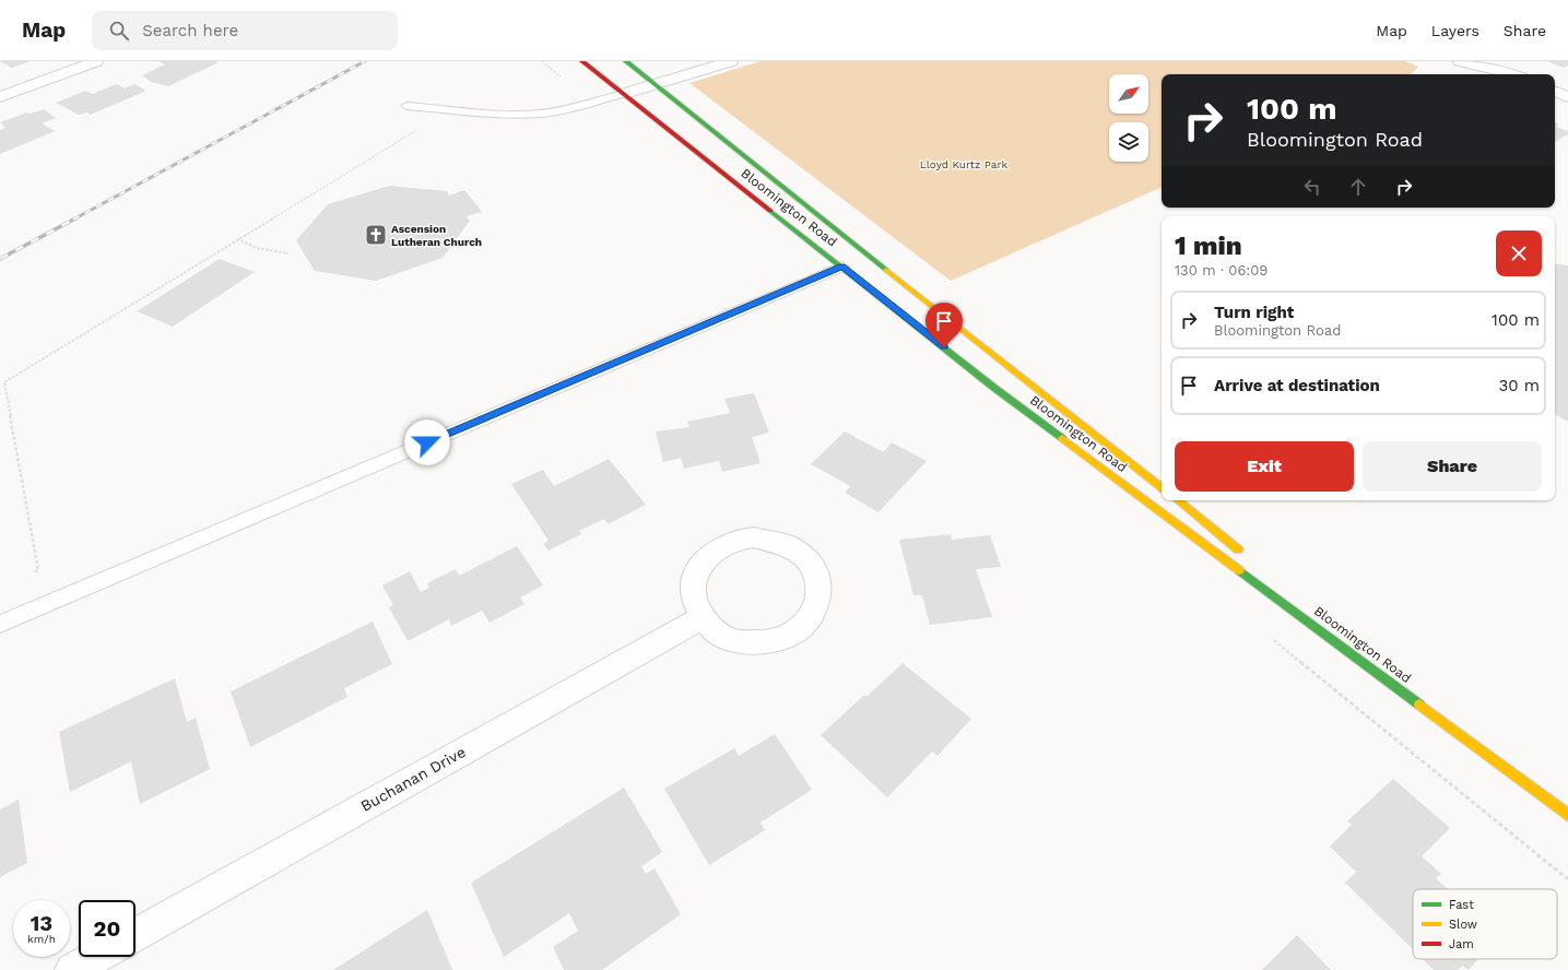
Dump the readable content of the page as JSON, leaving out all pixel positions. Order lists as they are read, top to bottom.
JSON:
{
  "streets": {
    "street": ["Bloomington Road", "Buchanan Drive"]
  },
  "parks": ["Lloyd Kurtz Park"],
  "places": {
    "church": ["Ascension Lutheran Church"]
  },
  "legend": ["Fast", "Slow", "Jam"],
  "north": "top right",
  "page": {
    "header": "Map",
    "search": "Search here",
    "nav": ["Map", "Layers", "Share"],
    "turn": ["100 m", "Bloomington Road"],
    "heading": ["1 min", "130 m · 06:09"],
    "list": [
      {
        "name": "Turn right",
        "note": "Bloomington Road",
        "value": "100 m"
      },
      {
        "name": "Arrive at destination",
        "value": "30 m"
      }
    ],
    "buttons": ["Exit", "Share"],
    "speed": "13 km/h",
    "limit": "20"
  }
}
